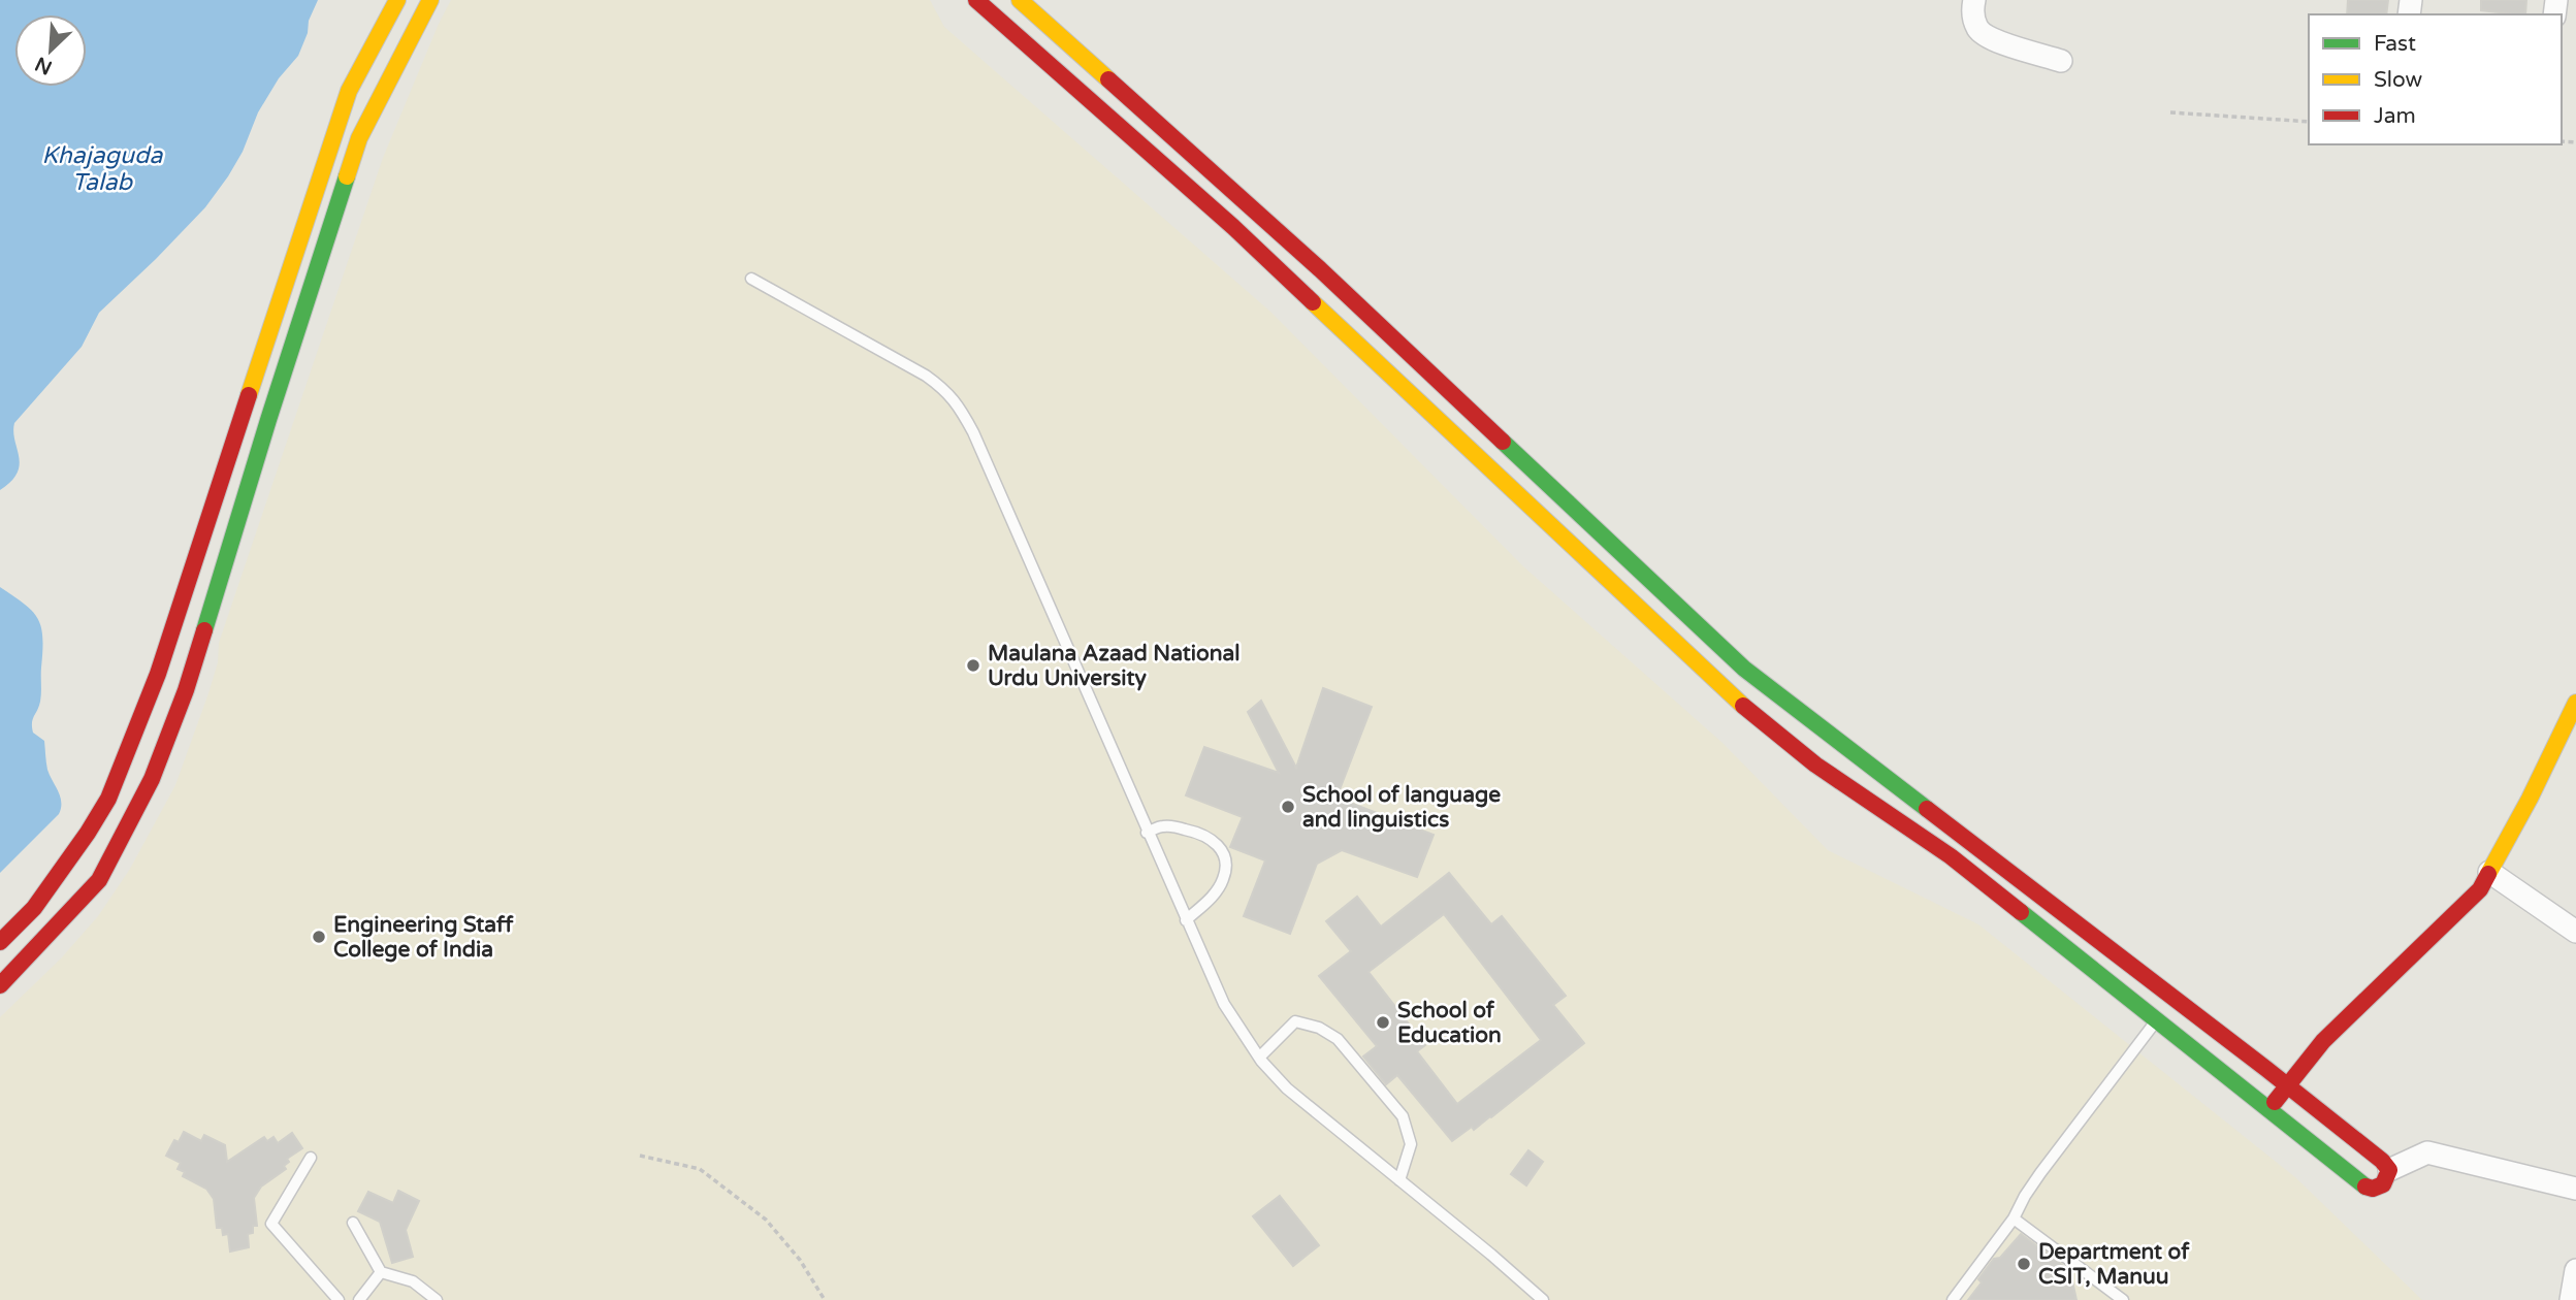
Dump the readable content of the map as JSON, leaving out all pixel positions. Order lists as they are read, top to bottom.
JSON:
{
  "water": ["Khajaguda Talab"],
  "places": [
    "Maulana Azaad National Urdu University",
    "School of language and linguistics",
    "Engineering Staff College of India",
    "School of Education",
    "Department of CSIT, Manuu"
  ],
  "legend": ["Fast", "Slow", "Jam"],
  "north": "bottom left"
}
